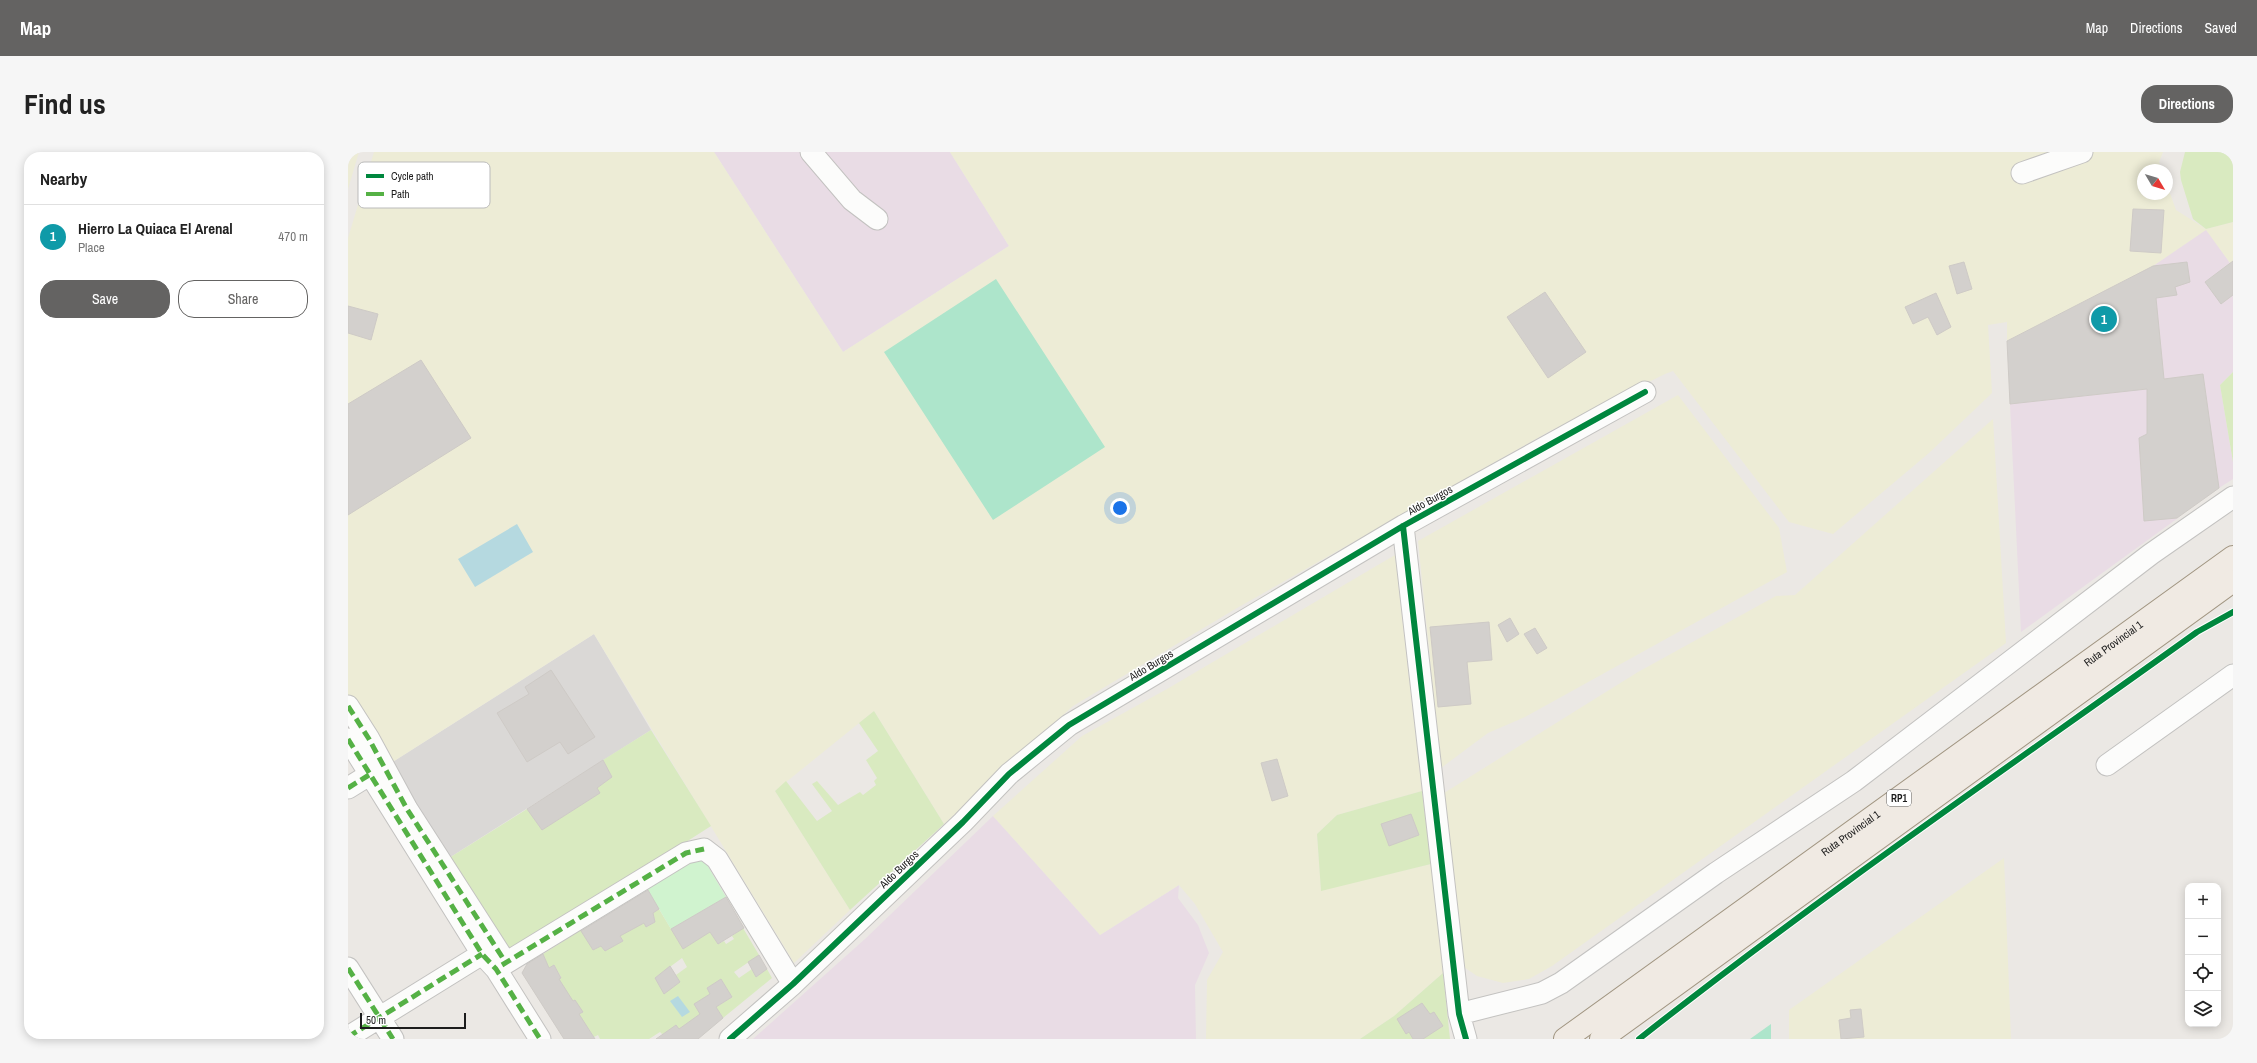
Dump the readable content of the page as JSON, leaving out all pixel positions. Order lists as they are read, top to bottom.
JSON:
{
  "streets": {
    "main road": ["Ruta Provincial 1", "RP1"],
    "street": ["Aldo Burgos"]
  },
  "legend": ["Cycle path", "Path"],
  "scale_bar": "50 m",
  "north": "bottom right",
  "page": {
    "header": "Map",
    "nav": ["Map", "Directions", "Saved"],
    "title": "Find us",
    "buttons": [
      "Directions",
      ["Save", "Share"]
    ],
    "heading": "Nearby",
    "list": [
      {
        "mark": "1",
        "name": "Hierro La Quiaca El Arenal",
        "note": "Place",
        "value": "470 m"
      }
    ],
    "pins": "1",
    "map_buttons": ["+", "−"],
    "scale": "50 m"
  }
}
